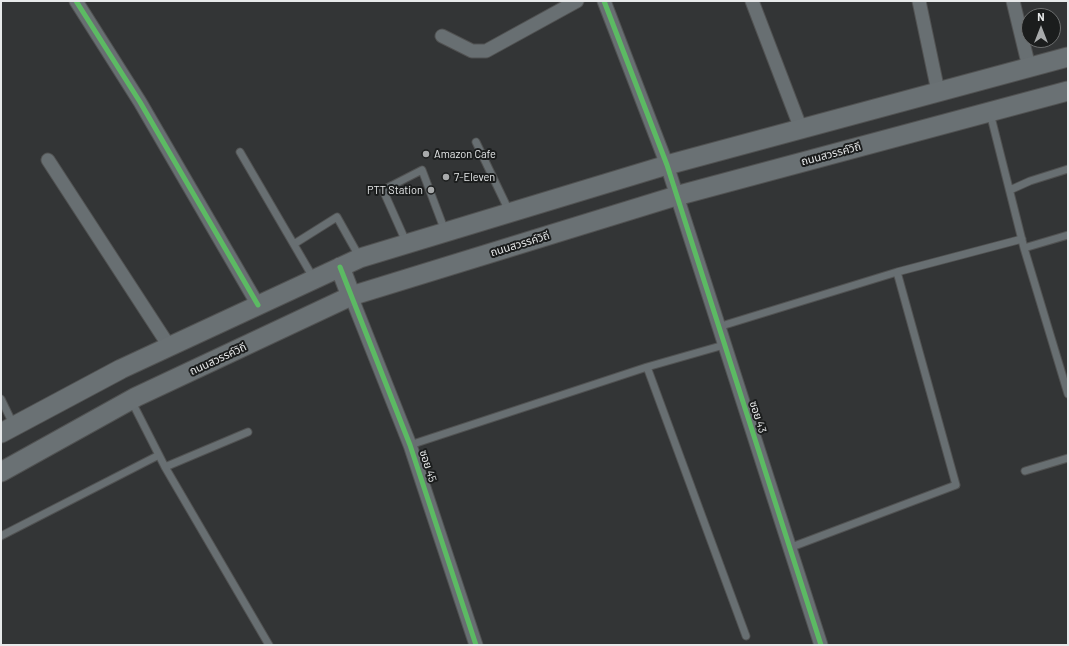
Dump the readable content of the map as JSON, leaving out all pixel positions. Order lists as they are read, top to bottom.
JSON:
{
  "streets": {
    "main road": ["ถนนสวรรค์วิถี"],
    "street": ["ซอย 43", "ซอย 45"]
  },
  "crossings": [
    ["ถนนสวรรค์วิถี", "ซอย 43"],
    ["ถนนสวรรค์วิถี", "ซอย 45"]
  ],
  "places": ["Amazon Cafe", "7-Eleven", "PTT Station"],
  "north": "top"
}
